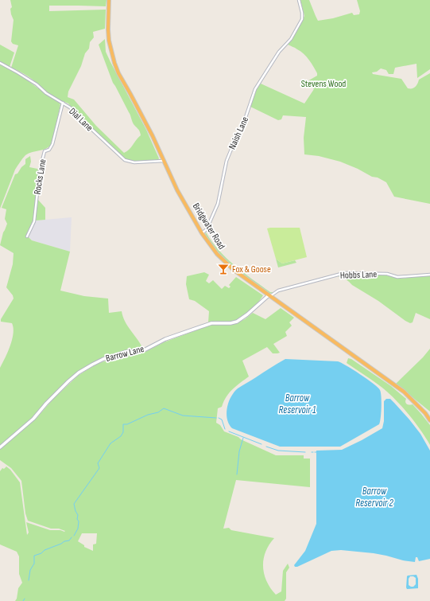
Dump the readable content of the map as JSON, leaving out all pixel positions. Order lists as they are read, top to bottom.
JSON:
{
  "streets": {
    "highway": ["Bridgwater Road"],
    "main road": ["Barrow Lane"],
    "street": [
      "Dial Lane",
      "Naish Lane",
      "Rocks Lane",
      "Hobbs Lane"
    ]
  },
  "crossings": [
    ["Dial Lane", "Rocks Lane"],
    ["Dial Lane", "Bridgwater Road"],
    ["Naish Lane", "Bridgwater Road"],
    ["Bridgwater Road", "Hobbs Lane"],
    ["Bridgwater Road", "Barrow Lane"],
    ["Hobbs Lane", "Barrow Lane"]
  ],
  "water": ["Barrow Reservoir 1", "Barrow Reservoir 2"],
  "parks": ["Stevens Wood"],
  "places": {
    "bar": ["Fox & Goose"]
  }
}
